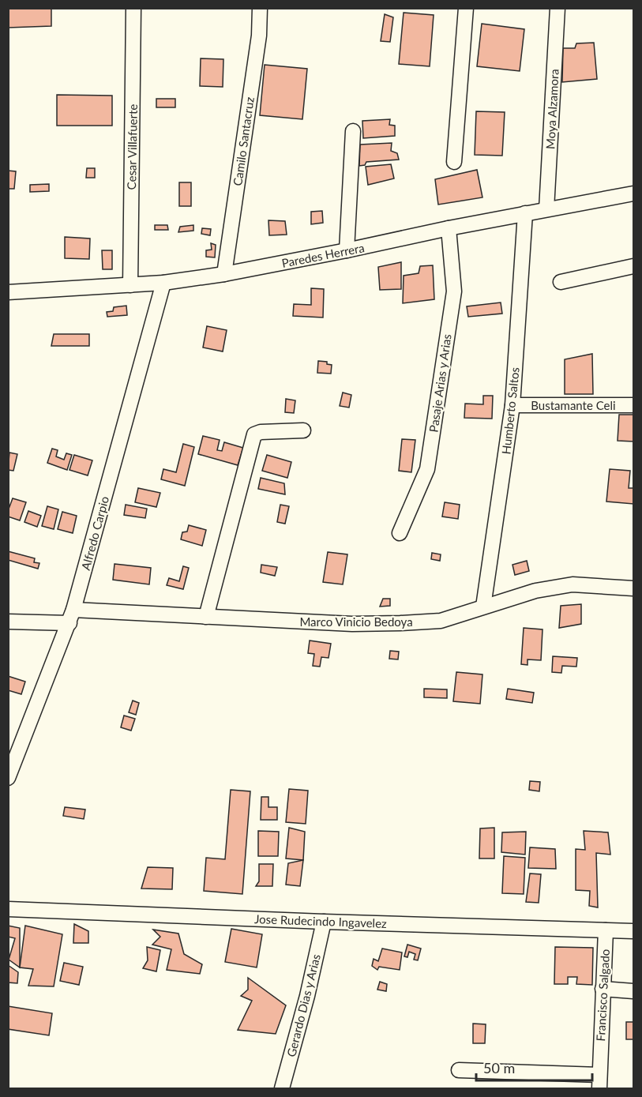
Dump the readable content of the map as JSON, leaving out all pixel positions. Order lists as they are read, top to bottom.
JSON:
{
  "streets": {
    "street": [
      "Moya Alzamora",
      "Camilo Santacruz",
      "Cesar Villafuerte",
      "Paredes Herrera",
      "Pasaje Arias y Arias",
      "Bustamante Celi",
      "Humberto Saltos",
      "Alfredo Carpio",
      "Marco Vinicio Bedoya",
      "Jose Rudecindo Ingavelez",
      "Francisco Salgado",
      "Gerardo Dias y Arias"
    ]
  },
  "crossings": [
    ["Moya Alzamora", "Paredes Herrera"],
    ["Camilo Santacruz", "Paredes Herrera"],
    ["Cesar Villafuerte", "Paredes Herrera"],
    ["Paredes Herrera", "Pasaje Arias y Arias"],
    ["Paredes Herrera", "Humberto Saltos"],
    ["Paredes Herrera", "Alfredo Carpio"],
    ["Bustamante Celi", "Humberto Saltos"],
    ["Humberto Saltos", "Marco Vinicio Bedoya"],
    ["Alfredo Carpio", "Marco Vinicio Bedoya"],
    ["Jose Rudecindo Ingavelez", "Francisco Salgado"],
    ["Jose Rudecindo Ingavelez", "Gerardo Dias y Arias"]
  ],
  "scale_bar": "50 m"
}
